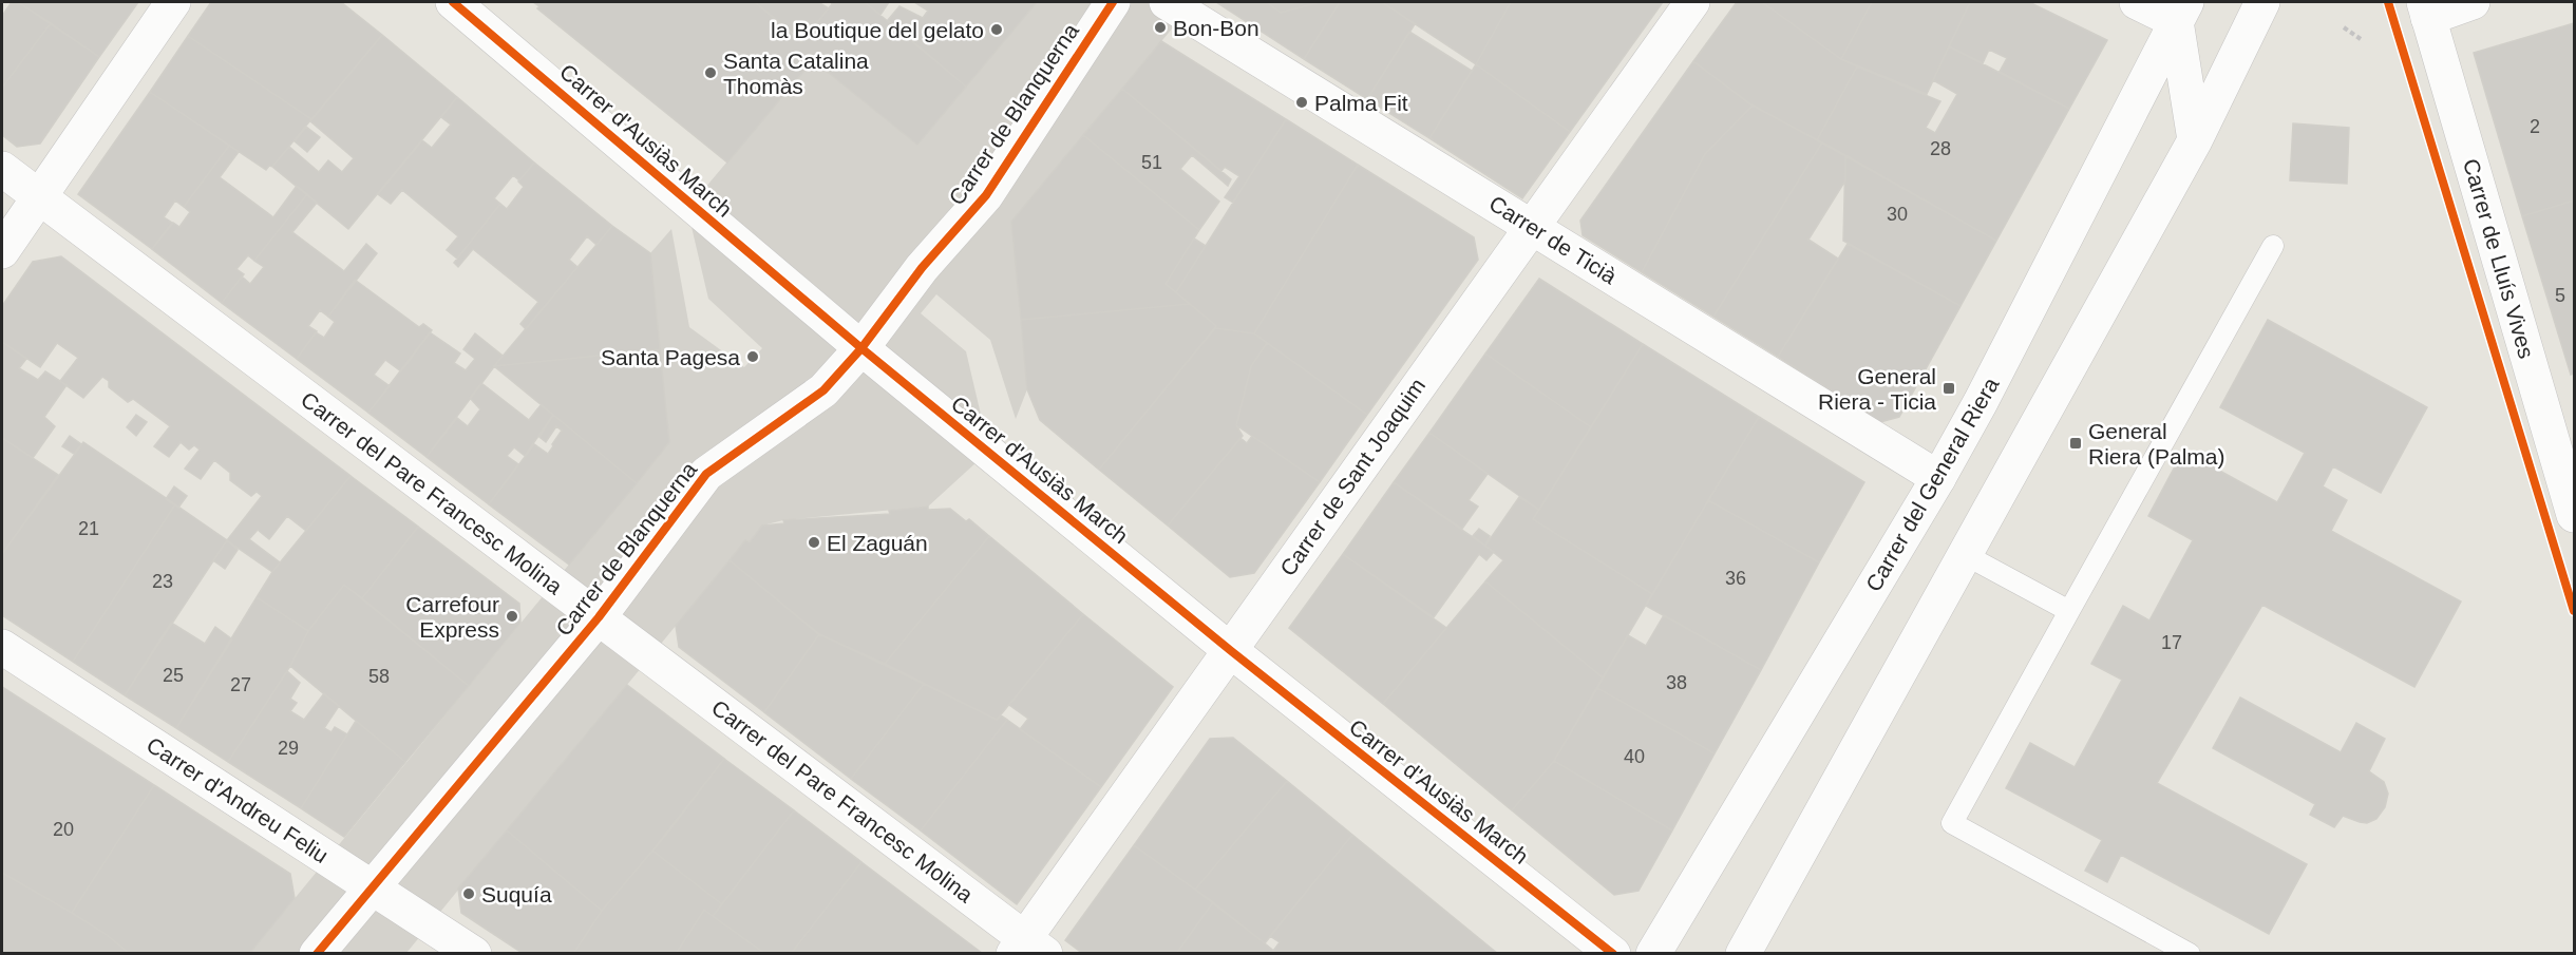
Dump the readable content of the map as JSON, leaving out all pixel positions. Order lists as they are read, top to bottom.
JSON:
{
  "streets": {
    "street": [
      "Carrer de Blanquerna",
      "Carrer d'Ausiàs March",
      "Carrer de Ticià",
      "Carrer de Lluís Vives",
      "Carrer de Sant Joaquim",
      "Carrer del General Riera",
      "Carrer del Pare Francesc Molina",
      "Carrer d'Andreu Feliu"
    ]
  },
  "crossings": [
    ["Carrer de Blanquerna", "Carrer d'Ausiàs March"],
    ["Carrer de Blanquerna", "Carrer del Pare Francesc Molina"],
    ["Carrer de Blanquerna", "Carrer d'Andreu Feliu"],
    ["Carrer d'Ausiàs March", "Carrer de Sant Joaquim"],
    ["Carrer de Ticià", "Carrer de Sant Joaquim"],
    ["Carrer de Ticià", "Carrer del General Riera"],
    ["Carrer de Sant Joaquim", "Carrer del Pare Francesc Molina"]
  ],
  "places": {
    "other": [
      "Bon-Bon",
      "la Boutique del gelato",
      "Santa Catalina Thomàs",
      "Palma Fit",
      "Santa Pagesa",
      "El Zaguán",
      "Carrefour Express",
      "Suquía"
    ],
    "transit": ["General Riera - Ticia", "General Riera (Palma)"]
  },
  "house_numbers": [
    "2",
    "28",
    "51",
    "30",
    "5",
    "21",
    "36",
    "23",
    "17",
    "25",
    "58",
    "38",
    "27",
    "29",
    "40",
    "20"
  ]
}
